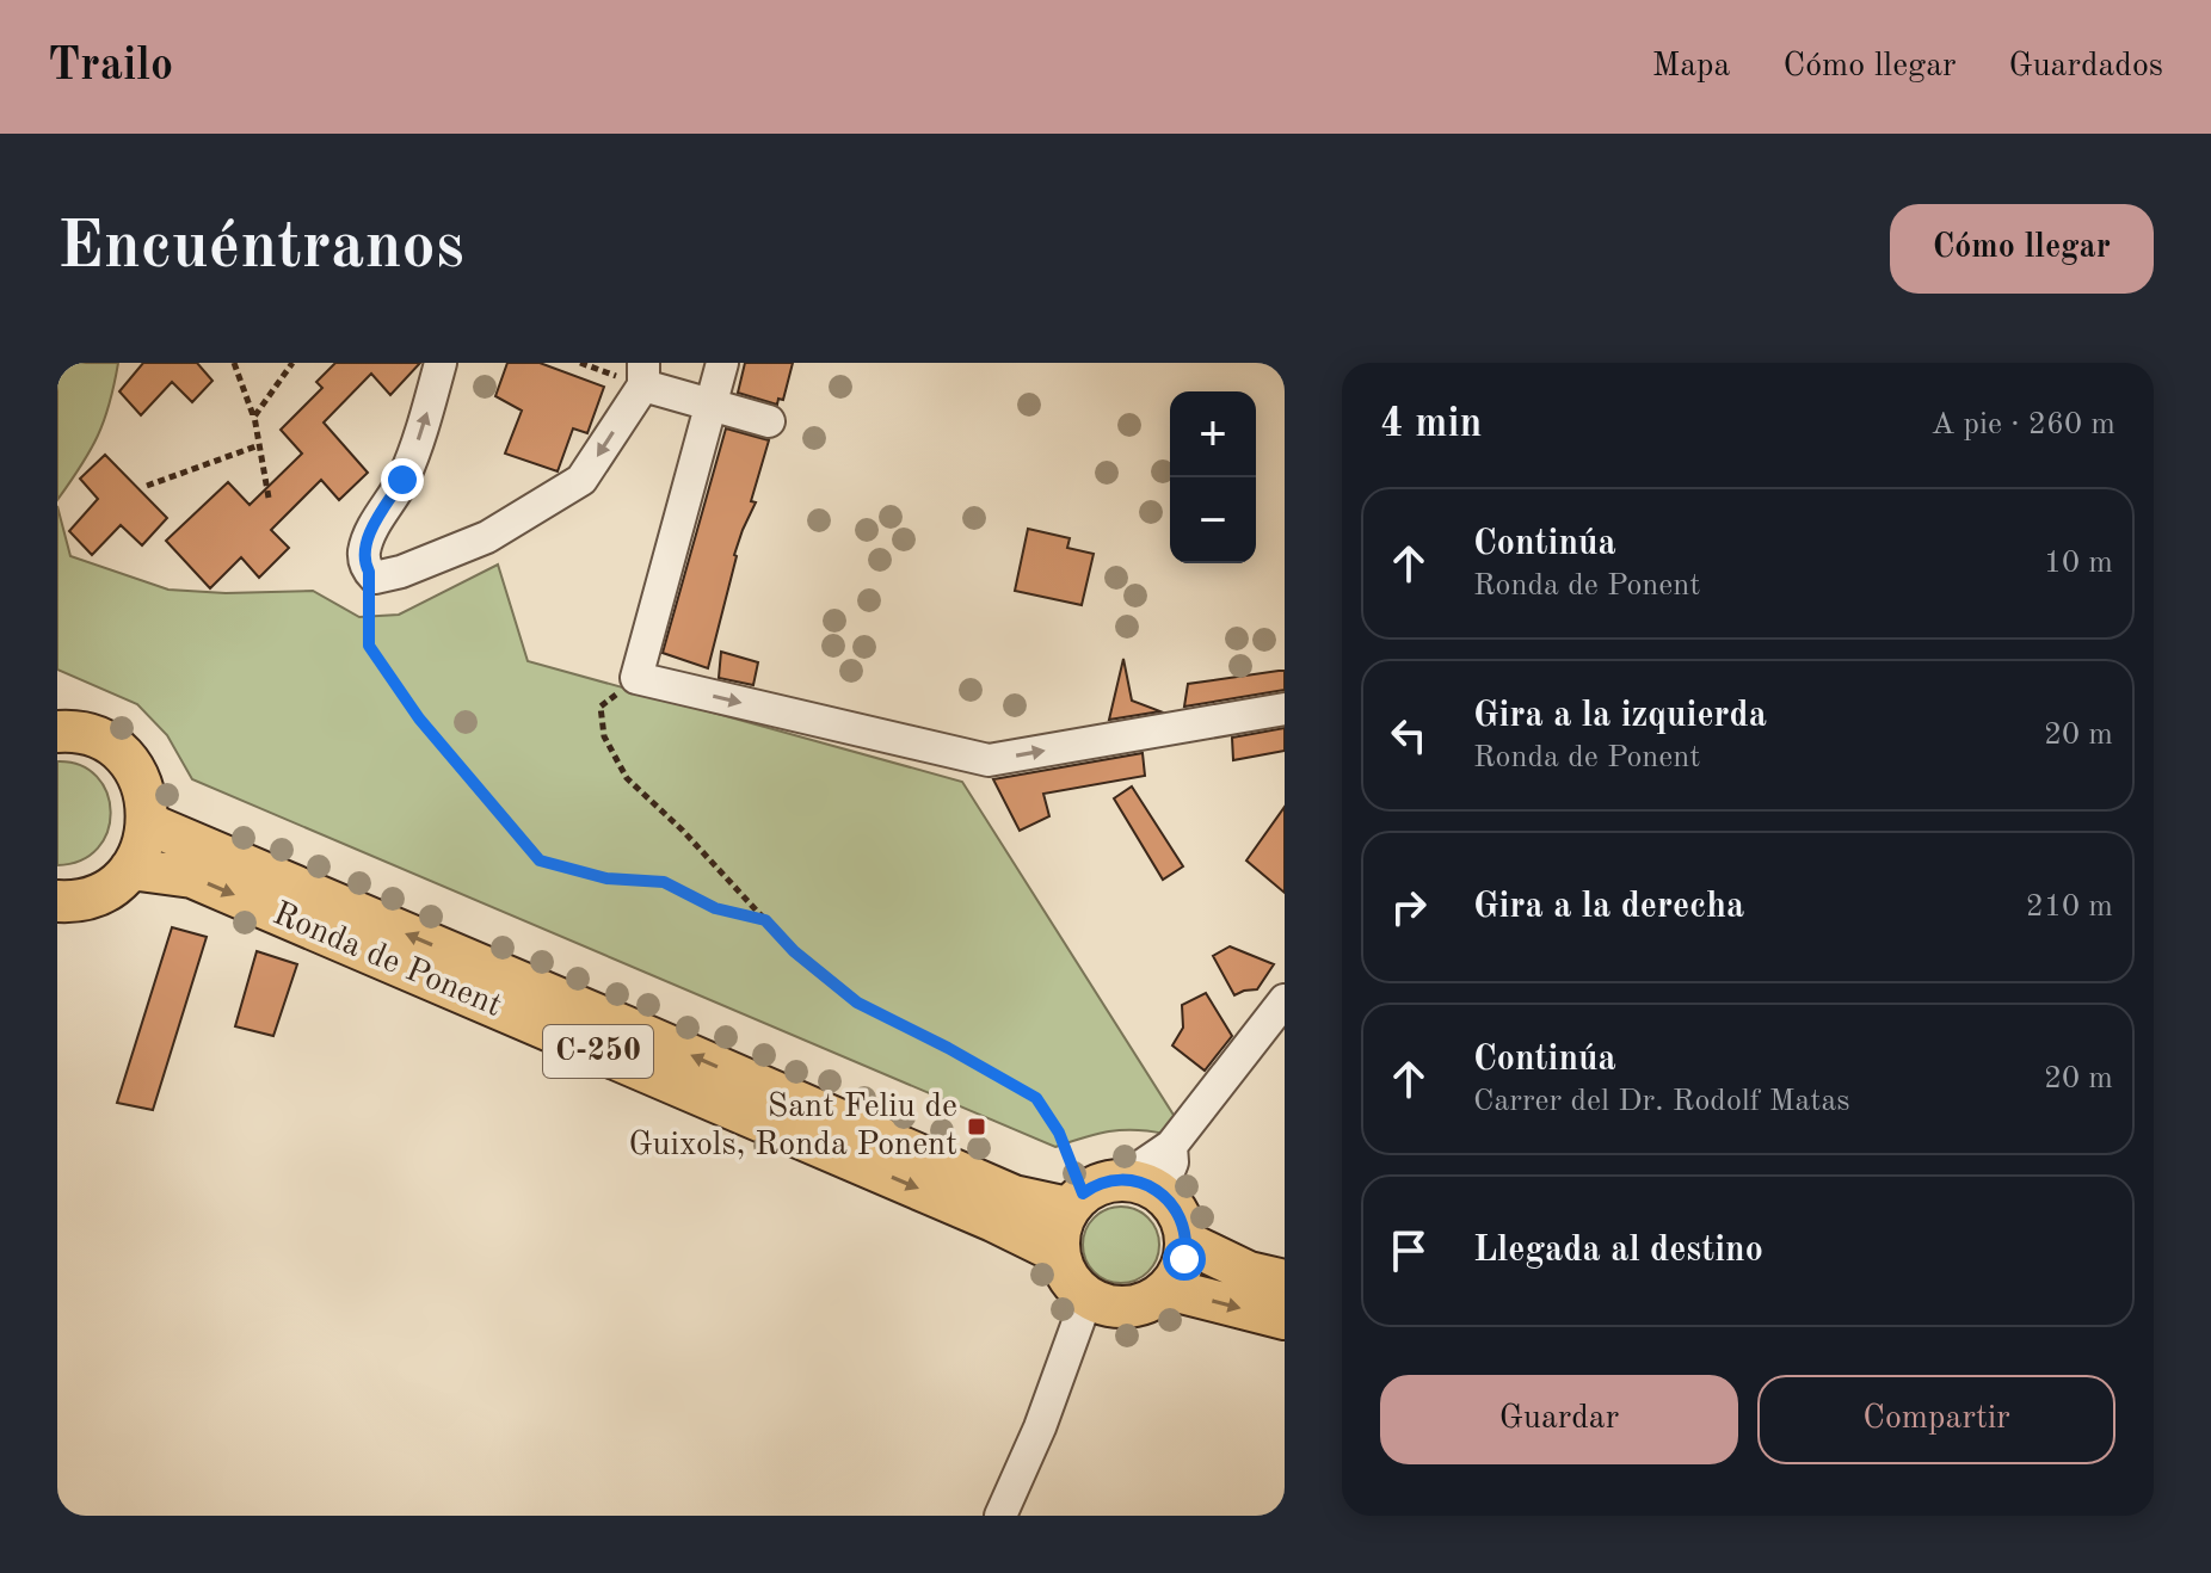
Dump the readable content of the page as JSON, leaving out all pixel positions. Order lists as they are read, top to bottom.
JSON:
{
  "streets": {
    "main road": ["Ronda de Ponent", "C-250"]
  },
  "crossings": [
    ["Ronda de Ponent", "C-250"]
  ],
  "places": {
    "transit": ["Sant Feliu de Guixols, Ronda Ponent"]
  },
  "page": {
    "header": "Trailo",
    "nav": ["Mapa", "Cómo llegar", "Guardados"],
    "buttons": [
      "Cómo llegar",
      ["Guardar", "Compartir"]
    ],
    "title": "Encuéntranos",
    "heading": ["4 min", "A pie · 260 m"],
    "map_buttons": ["+", "−"],
    "list": [
      ["Continúa", "Ronda de Ponent", "10 m"],
      ["Gira a la izquierda", "Ronda de Ponent", "20 m"],
      ["Gira a la derecha", "210 m"],
      ["Continúa", "Carrer del Dr. Rodolf Matas", "20 m"],
      "Llegada al destino"
    ]
  }
}
